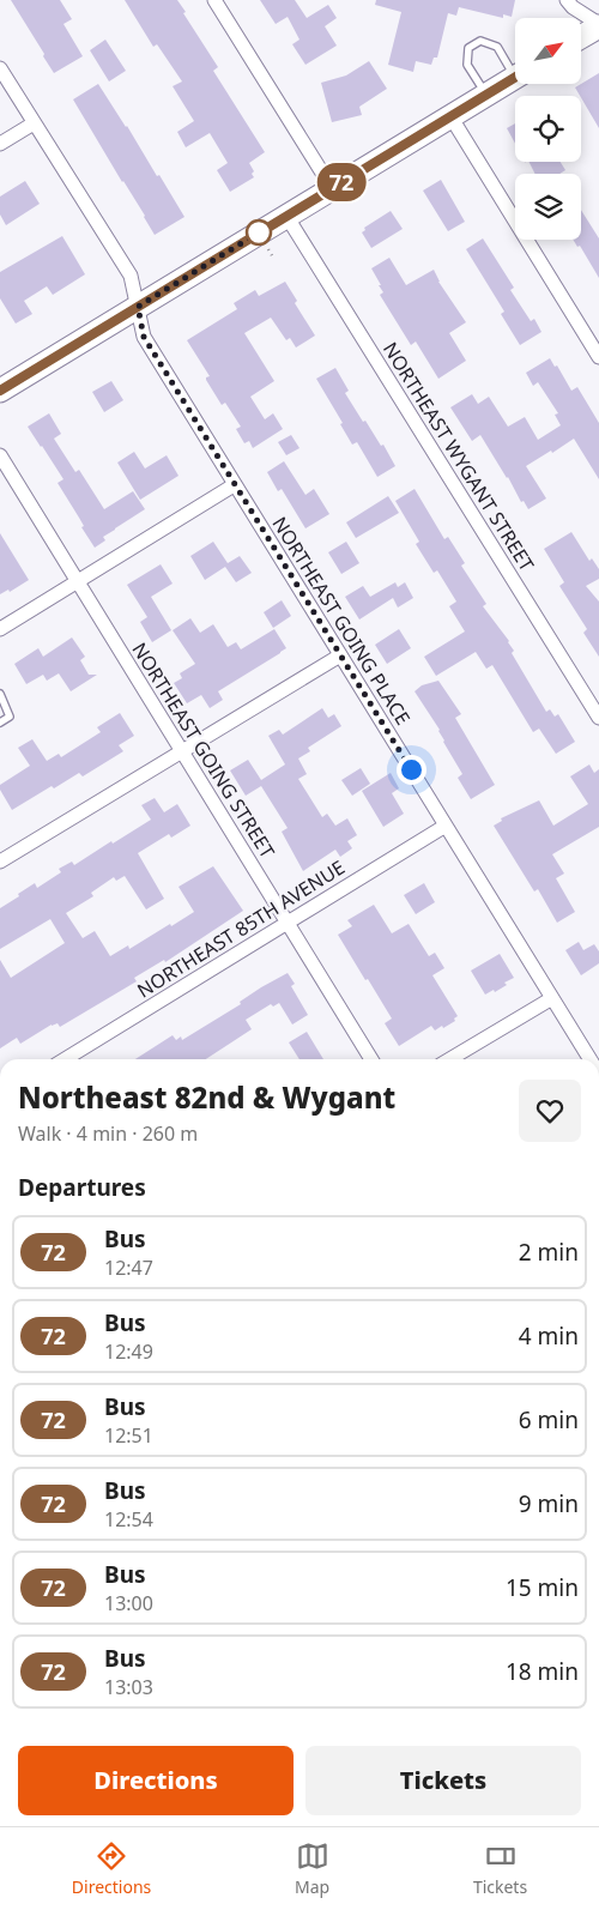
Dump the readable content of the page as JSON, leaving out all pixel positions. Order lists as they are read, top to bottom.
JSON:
{
  "streets": {
    "street": [
      "NORTHEAST WYGANT STREET",
      "NORTHEAST GOING PLACE",
      "NORTHEAST GOING STREET",
      "NORTHEAST 85TH AVENUE"
    ]
  },
  "crossings": [
    ["NORTHEAST GOING PLACE", "NORTHEAST 85TH AVENUE"],
    ["NORTHEAST GOING STREET", "NORTHEAST 85TH AVENUE"]
  ],
  "lines": ["bus line 72"],
  "north": "top right",
  "page": {
    "on_map": "72",
    "heading": [
      ["Northeast 82nd & Wygant", "Walk · 4 min · 260 m"],
      "Departures"
    ],
    "list": [
      {
        "mark": "72",
        "name": "Bus",
        "note": "12:47",
        "value": "2 min"
      },
      {
        "mark": "72",
        "name": "Bus",
        "note": "12:49",
        "value": "4 min"
      },
      {
        "mark": "72",
        "name": "Bus",
        "note": "12:51",
        "value": "6 min"
      },
      {
        "mark": "72",
        "name": "Bus",
        "note": "12:54",
        "value": "9 min"
      },
      {
        "mark": "72",
        "name": "Bus",
        "note": "13:00",
        "value": "15 min"
      },
      {
        "mark": "72",
        "name": "Bus",
        "note": "13:03",
        "value": "18 min"
      }
    ],
    "buttons": ["Directions", "Tickets"],
    "tabs": ["Directions", "Map", "Tickets"]
  }
}
